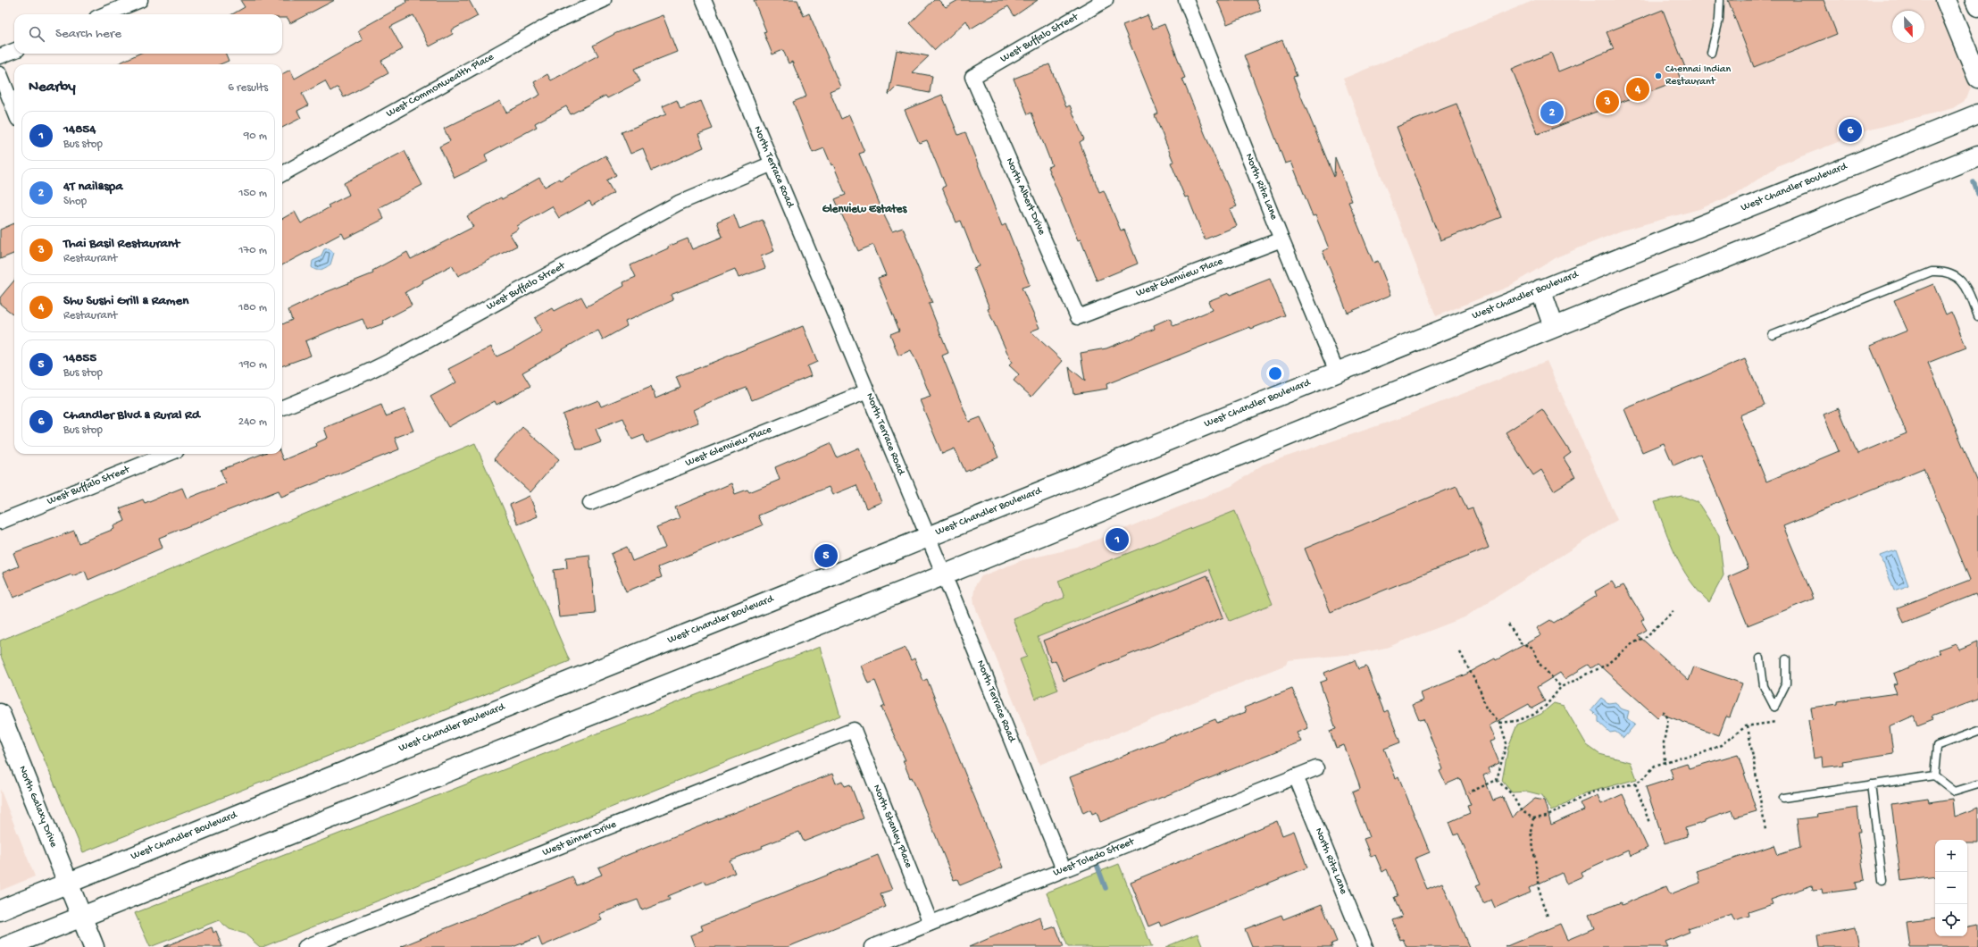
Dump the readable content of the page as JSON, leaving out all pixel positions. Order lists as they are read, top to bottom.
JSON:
{
  "streets": {
    "main road": ["West Chandler Boulevard", "North Galaxy Drive"],
    "street": [
      "West Buffalo Street",
      "West Commonwealth Place",
      "North Terrace Road",
      "North Rita Lane",
      "North Albert Drive",
      "West Glenview Place",
      "North Stanley Place",
      "West Binner Drive",
      "West Toledo Street"
    ]
  },
  "crossings": [
    ["West Buffalo Street", "North Terrace Road"],
    ["West Buffalo Street", "North Albert Drive"],
    ["North Terrace Road", "West Chandler Boulevard"],
    ["North Terrace Road", "West Glenview Place"],
    ["North Terrace Road", "West Toledo Street"],
    ["North Rita Lane", "West Chandler Boulevard"],
    ["North Rita Lane", "West Glenview Place"],
    ["North Rita Lane", "West Toledo Street"],
    ["West Chandler Boulevard", "North Galaxy Drive"],
    ["North Albert Drive", "West Glenview Place"],
    ["North Stanley Place", "West Binner Drive"],
    ["North Stanley Place", "West Toledo Street"]
  ],
  "districts": ["Glenview Estates"],
  "places": ["Chennai Indian Restaurant"],
  "north": "bottom",
  "page": {
    "search": "Search here",
    "heading": ["Nearby", "6 results"],
    "pins": [
      "4",
      "3",
      "2",
      "6",
      "1",
      "5"
    ],
    "list": [
      {
        "mark": "1",
        "name": "14854",
        "note": "Bus stop",
        "value": "90 m"
      },
      {
        "mark": "2",
        "name": "4T nail&spa",
        "note": "Shop",
        "value": "150 m"
      },
      {
        "mark": "3",
        "name": "Thai Basil Restaurant",
        "note": "Restaurant",
        "value": "170 m"
      },
      {
        "mark": "4",
        "name": "Shu Sushi Grill & Ramen",
        "note": "Restaurant",
        "value": "180 m"
      },
      {
        "mark": "5",
        "name": "14855",
        "note": "Bus stop",
        "value": "190 m"
      },
      {
        "mark": "6",
        "name": "Chandler Blvd & Rural Rd",
        "note": "Bus stop",
        "value": "240 m"
      }
    ],
    "map_buttons": ["+", "−"]
  }
}
